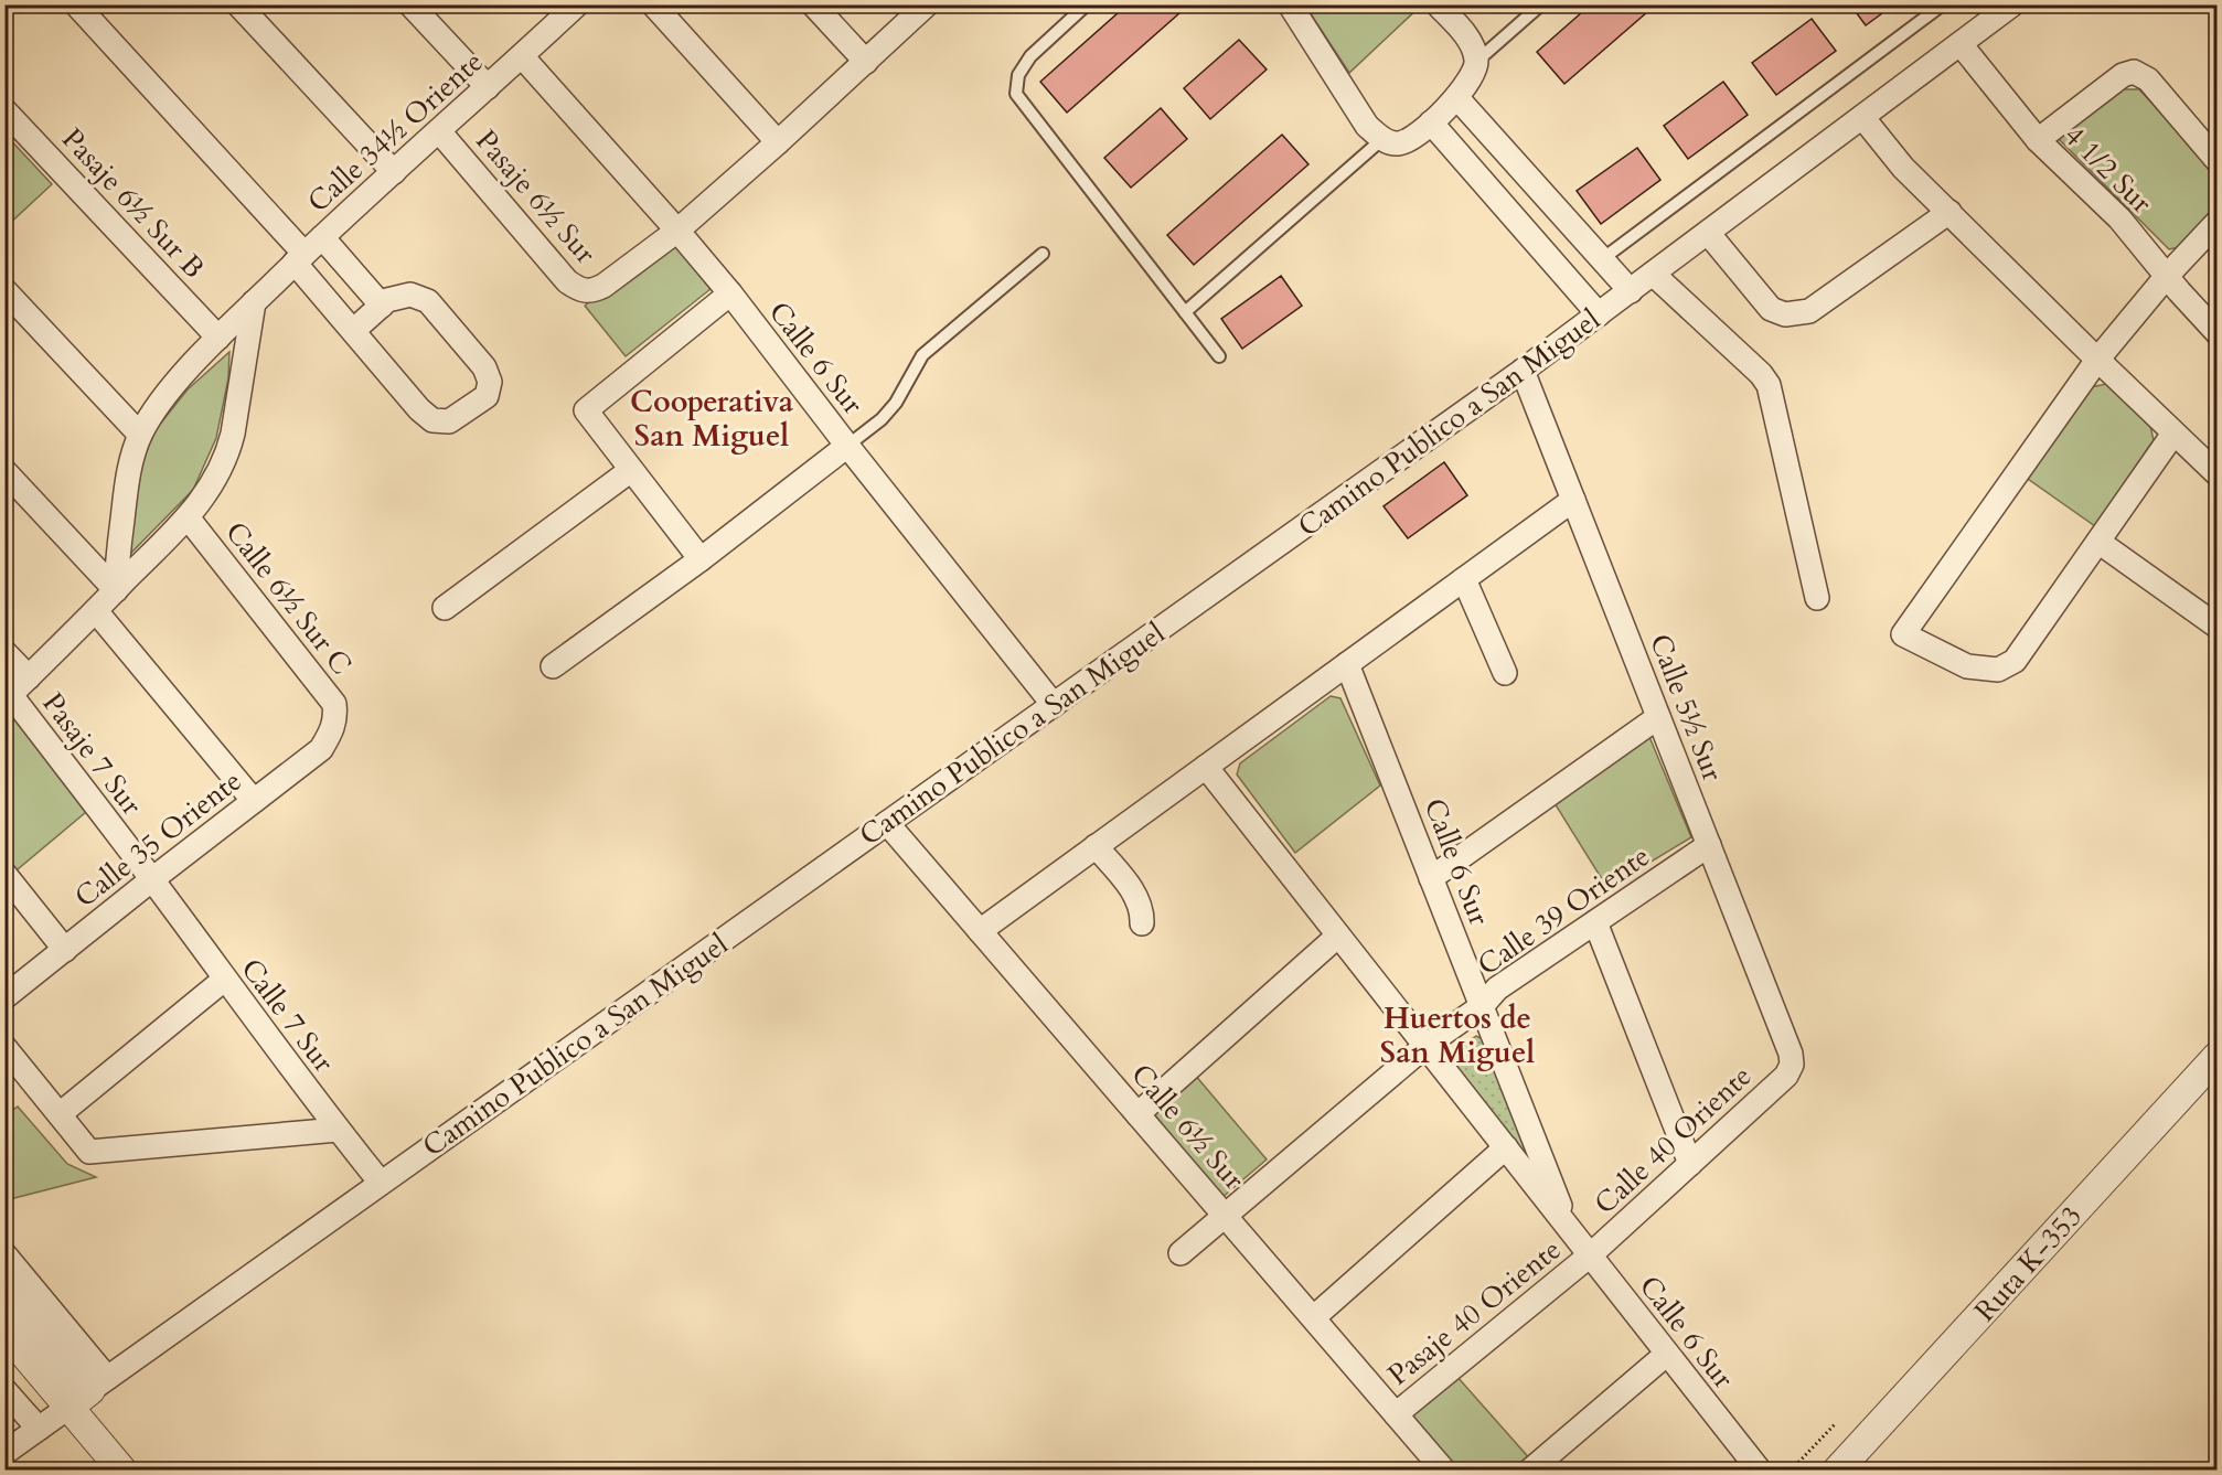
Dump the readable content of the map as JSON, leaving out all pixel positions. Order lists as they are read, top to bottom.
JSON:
{
  "streets": {
    "street": [
      "Calle 34½ Oriente",
      "4 1/2 Sur",
      "Pasaje 6½ Sur",
      "Pasaje 6½ Sur B",
      "Calle 6 Sur",
      "Camino Publico a San Miguel",
      "Calle 6½ Sur C",
      "Calle 5½ Sur",
      "Pasaje 7 Sur",
      "Calle 35 Oriente",
      "Calle 39 Oriente",
      "Calle 7 Sur",
      "Calle 6½ Sur",
      "Calle 40 Oriente",
      "Ruta K-353",
      "Pasaje 40 Oriente"
    ]
  },
  "crossings": [
    ["Calle 34½ Oriente", "Pasaje 6½ Sur"],
    ["Calle 34½ Oriente", "Pasaje 6½ Sur B"],
    ["Calle 34½ Oriente", "Calle 6 Sur"],
    ["4 1/2 Sur", "Camino Publico a San Miguel"],
    ["Pasaje 6½ Sur", "Calle 6 Sur"],
    ["Calle 6 Sur", "Camino Publico a San Miguel"],
    ["Calle 6 Sur", "Calle 39 Oriente"],
    ["Calle 6 Sur", "Calle 40 Oriente"],
    ["Calle 6 Sur", "Pasaje 40 Oriente"],
    ["Camino Publico a San Miguel", "Calle 5½ Sur"],
    ["Camino Publico a San Miguel", "Calle 7 Sur"],
    ["Camino Publico a San Miguel", "Calle 6½ Sur"],
    ["Calle 6½ Sur C", "Calle 35 Oriente"],
    ["Calle 5½ Sur", "Calle 39 Oriente"],
    ["Calle 5½ Sur", "Calle 40 Oriente"],
    ["Pasaje 7 Sur", "Calle 35 Oriente"],
    ["Pasaje 7 Sur", "Calle 7 Sur"],
    ["Calle 35 Oriente", "Calle 7 Sur"],
    ["Calle 39 Oriente", "Calle 6½ Sur"],
    ["Calle 6½ Sur", "Pasaje 40 Oriente"],
    ["Calle 40 Oriente", "Pasaje 40 Oriente"]
  ],
  "districts": ["Cooperativa San Miguel", "Huertos de San Miguel"]
}
